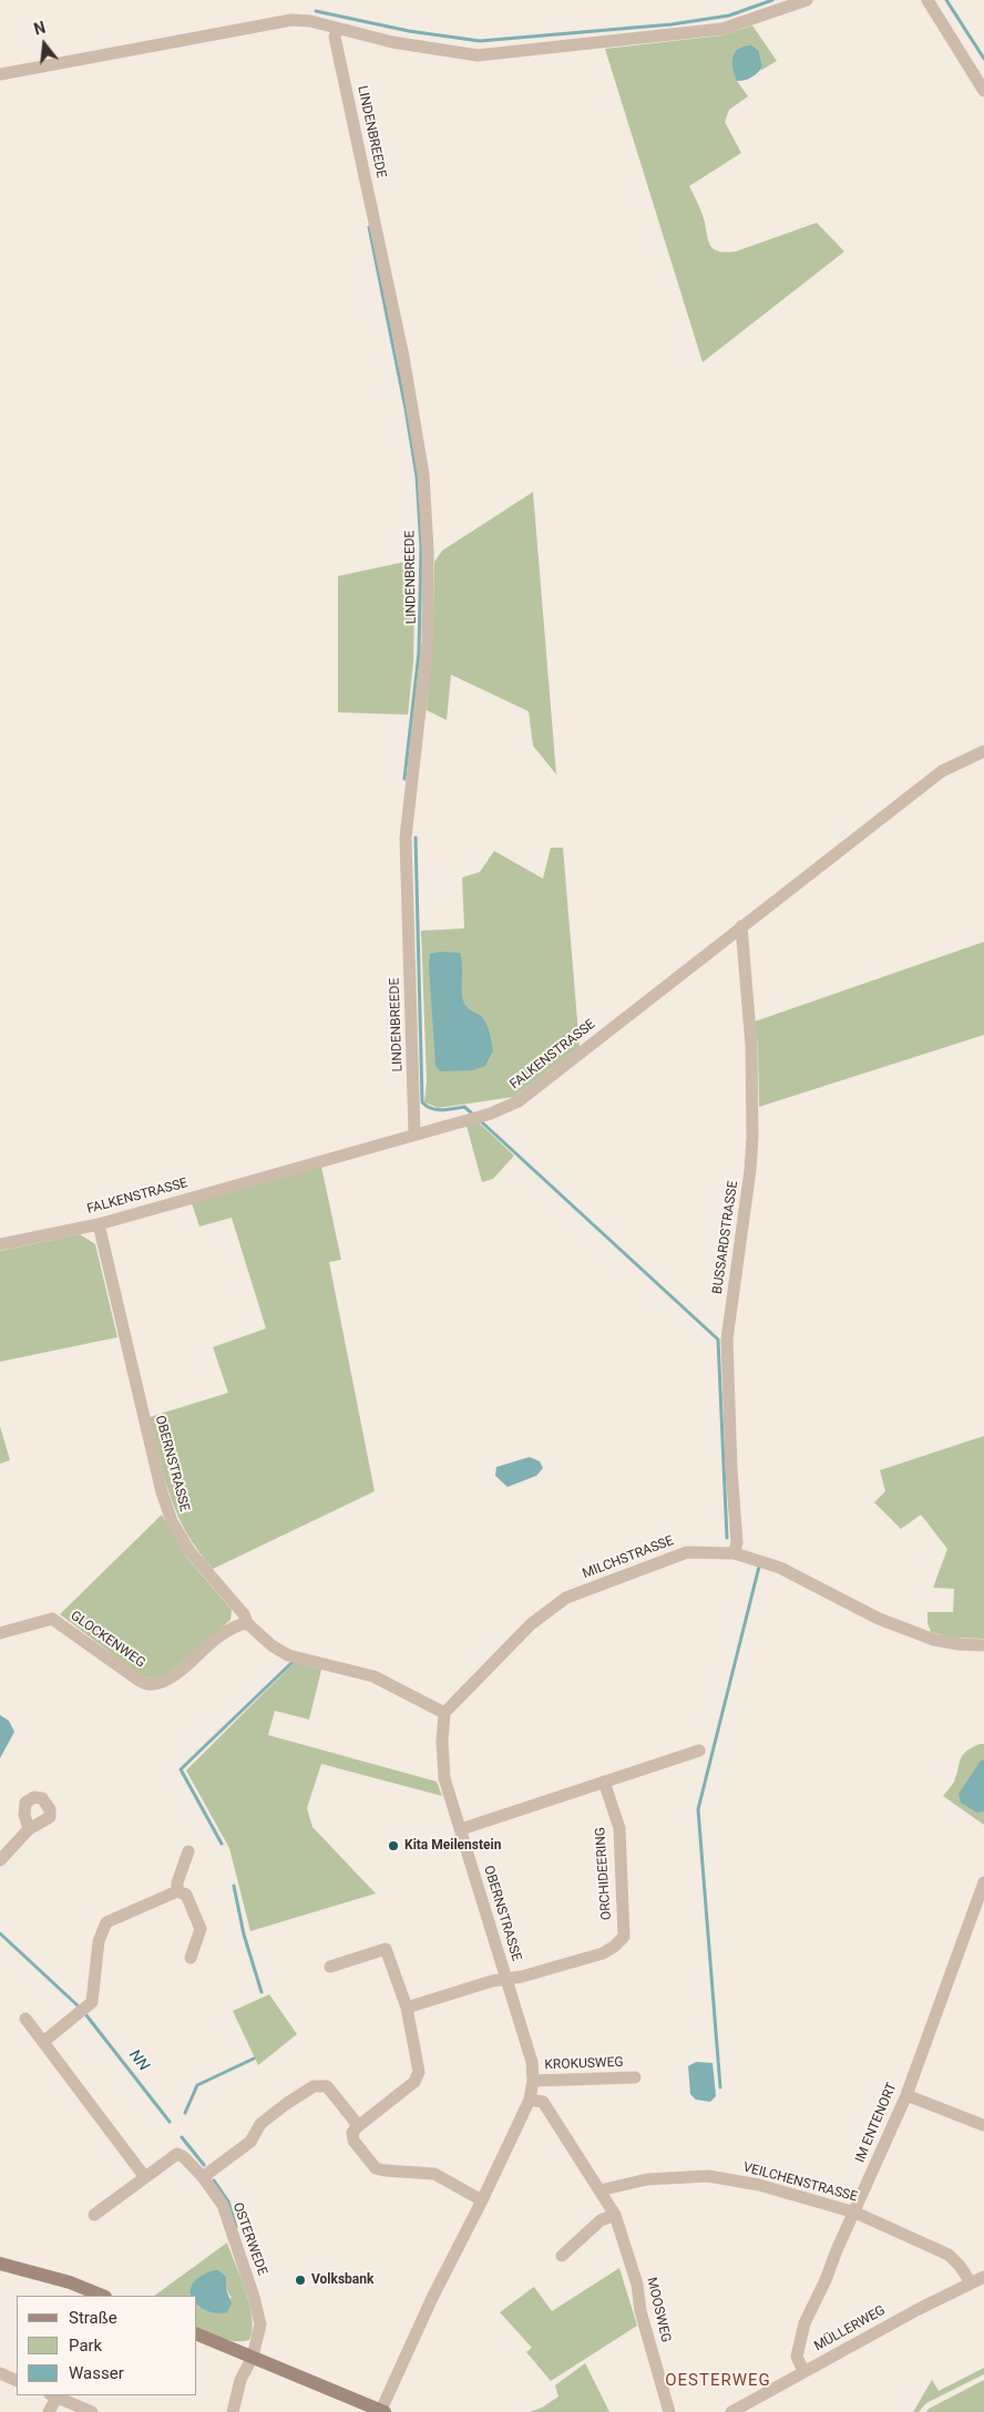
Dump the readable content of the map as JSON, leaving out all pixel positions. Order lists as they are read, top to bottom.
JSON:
{
  "streets": {
    "street": [
      "LINDENBREEDE",
      "FALKENSTRASSE",
      "BUSSARDSTRASSE",
      "OBERNSTRASSE",
      "MILCHSTRASSE",
      "GLOCKENWEG",
      "ORCHIDEERING",
      "KROKUSWEG",
      "IM ENTENORT",
      "VEILCHENSTRASSE",
      "OSTERWEDE",
      "MOOSWEG",
      "MÜLLERWEG"
    ]
  },
  "crossings": [
    ["LINDENBREEDE", "FALKENSTRASSE"],
    ["FALKENSTRASSE", "BUSSARDSTRASSE"],
    ["FALKENSTRASSE", "OBERNSTRASSE"],
    ["BUSSARDSTRASSE", "MILCHSTRASSE"],
    ["OBERNSTRASSE", "MILCHSTRASSE"],
    ["OBERNSTRASSE", "GLOCKENWEG"],
    ["OBERNSTRASSE", "ORCHIDEERING"],
    ["OBERNSTRASSE", "KROKUSWEG"],
    ["OBERNSTRASSE", "MOOSWEG"],
    ["IM ENTENORT", "VEILCHENSTRASSE"],
    ["IM ENTENORT", "MÜLLERWEG"],
    ["VEILCHENSTRASSE", "MOOSWEG"],
    ["VEILCHENSTRASSE", "MÜLLERWEG"]
  ],
  "districts": ["OESTERWEG"],
  "water": ["NN"],
  "places": ["Kita Meilenstein", "Volksbank"],
  "legend": ["Straße", "Park", "Wasser"],
  "north": "top"
}
